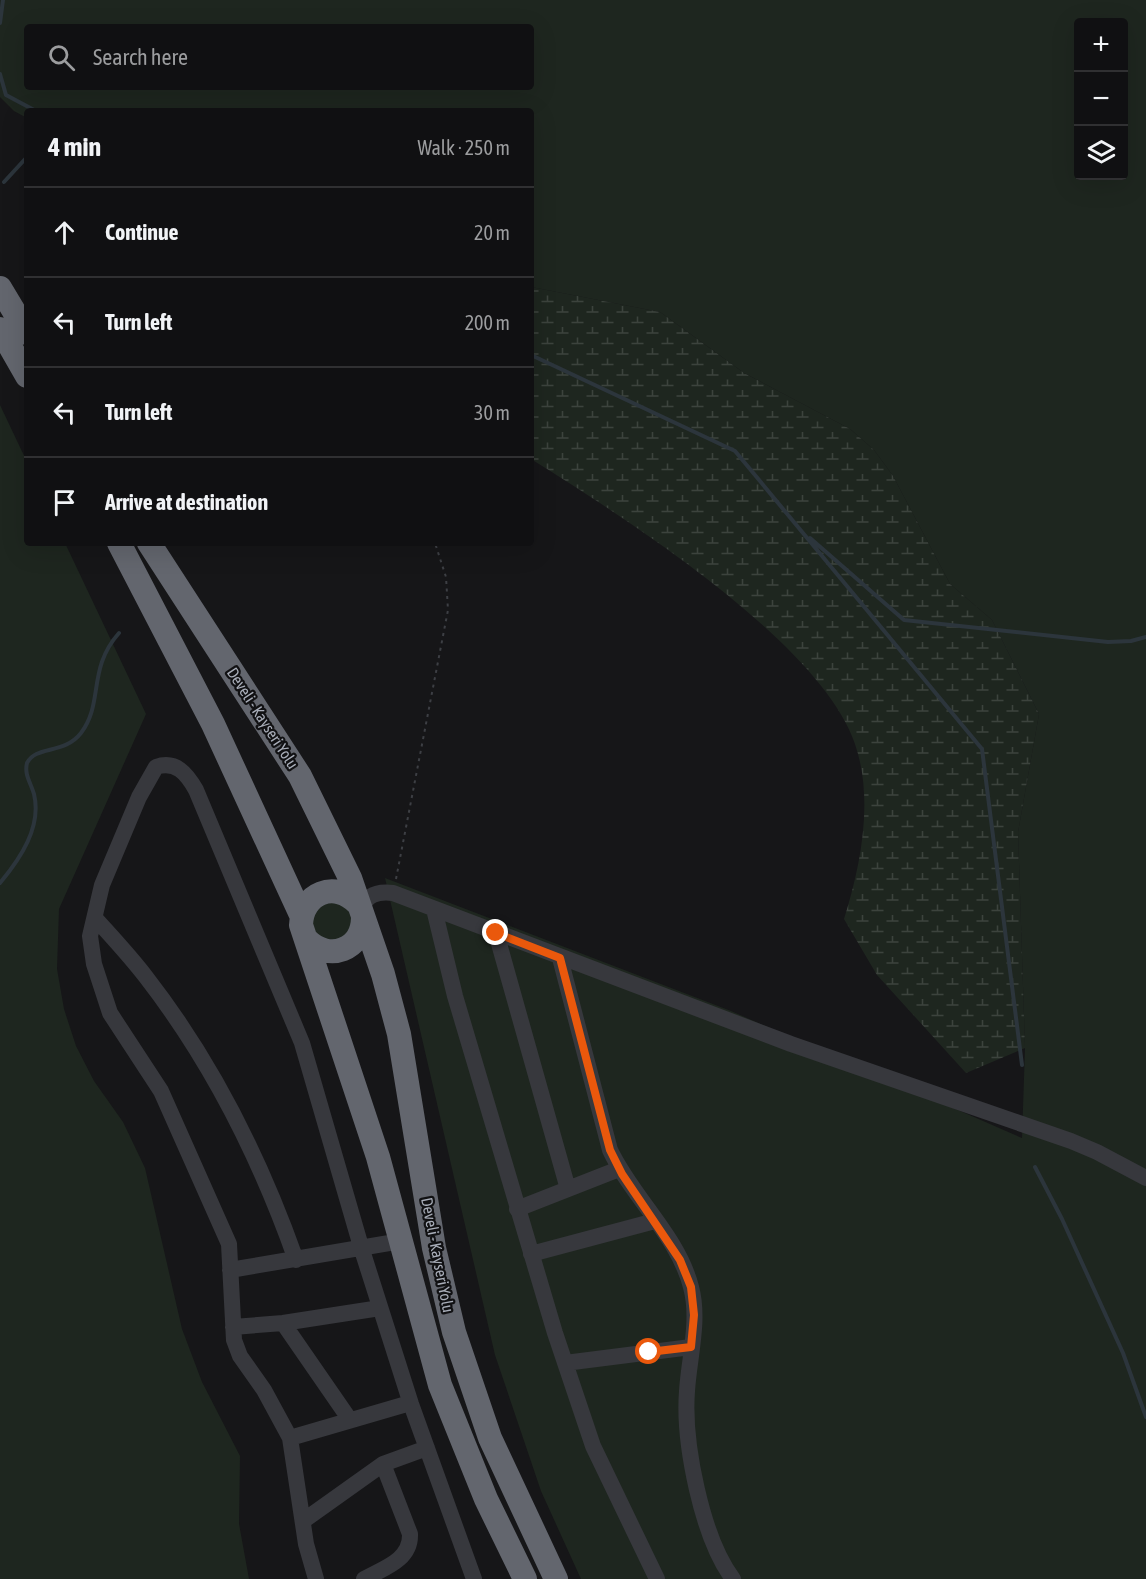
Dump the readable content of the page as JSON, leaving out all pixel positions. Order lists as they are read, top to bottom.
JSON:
{
  "streets": {
    "highway": ["Develi - Kayseri Yolu"]
  },
  "page": {
    "map_buttons": ["+", "−"],
    "search": "Search here",
    "heading": ["4 min", "Walk · 250 m"],
    "list": [
      ["Continue", "20 m"],
      ["Turn left", "200 m"],
      ["Turn left", "30 m"],
      "Arrive at destination"
    ]
  }
}
